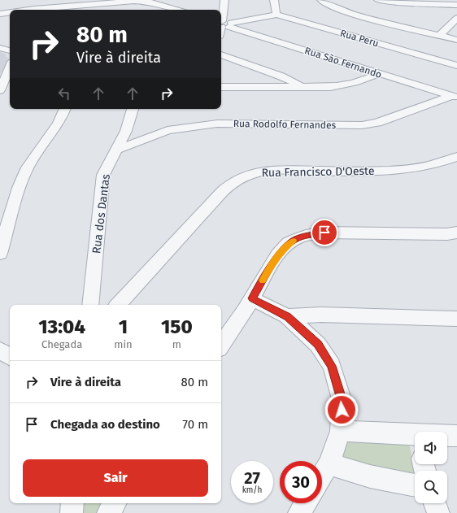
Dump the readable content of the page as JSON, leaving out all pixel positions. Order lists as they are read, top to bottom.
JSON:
{
  "streets": {
    "street": [
      "Rua Peru",
      "Rua São Fernando",
      "Rua Rodolfo Fernandes",
      "Rua Francisco D'Oeste",
      "Rua dos Dantas"
    ]
  },
  "crossings": [
    ["Rua São Fernando", "Rua Rodolfo Fernandes"],
    ["Rua Rodolfo Fernandes", "Rua dos Dantas"]
  ],
  "page": {
    "turn": ["80 m", "Vire à direita"],
    "eta": [
      "13:04",
      "Chegada",
      "1",
      "min",
      "150",
      "m"
    ],
    "list": [
      {
        "name": "Vire à direita",
        "value": "80 m"
      },
      {
        "name": "Chegada ao destino",
        "value": "70 m"
      }
    ],
    "buttons": "Sair",
    "speed": "27 km/h",
    "limit": "30"
  }
}
